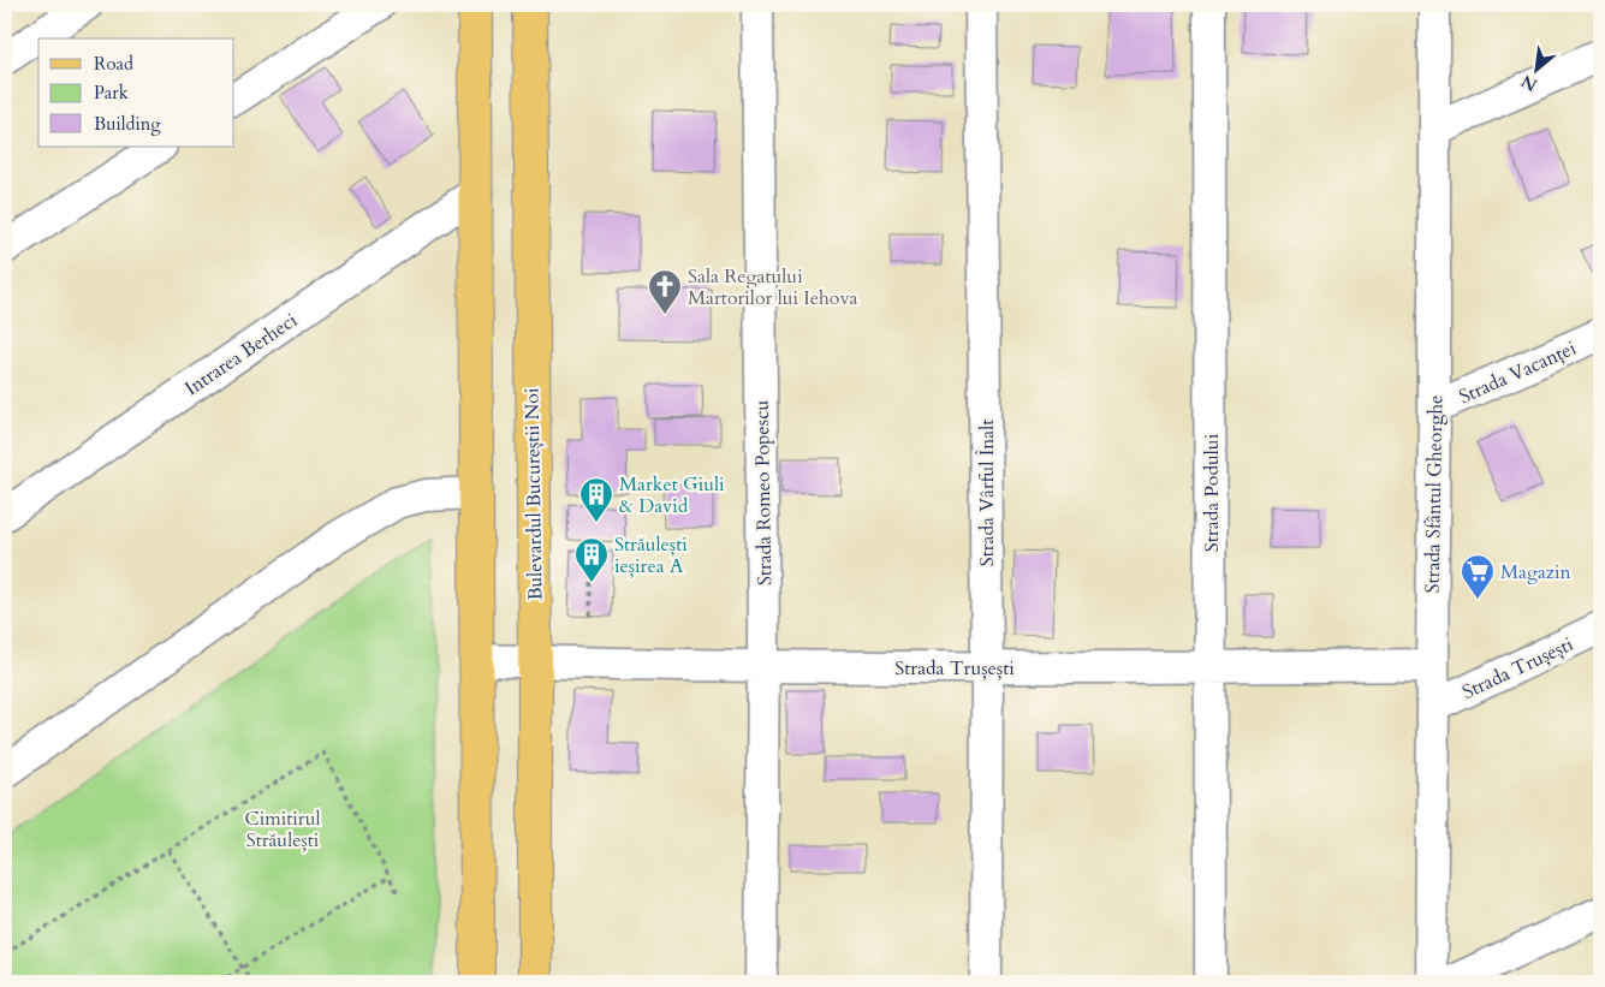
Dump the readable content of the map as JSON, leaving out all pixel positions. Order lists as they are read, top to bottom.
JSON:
{
  "streets": {
    "main road": ["Bulevardul Bucureștii Noi"],
    "street": [
      "Intrarea Berheci",
      "Strada Vacanței",
      "Strada Romeo Popescu",
      "Strada Vârful Înalt",
      "Strada Podului",
      "Strada Sfântul Gheorghe",
      "Strada Trușești"
    ]
  },
  "crossings": [
    ["Strada Vacanței", "Strada Sfântul Gheorghe"],
    ["Strada Romeo Popescu", "Strada Trușești"],
    ["Strada Vârful Înalt", "Strada Trușești"],
    ["Strada Podului", "Strada Trușești"],
    ["Bulevardul Bucureștii Noi", "Strada Trușești"],
    ["Strada Sfântul Gheorghe", "Strada Trușești"]
  ],
  "parks": ["Cimitirul Străulești"],
  "places": {
    "church": ["Sala Regatului Martorilor lui Iehova"],
    "building": ["Market Giuli & David", "Străulești ieșirea A"],
    "supermarket": ["Magazin"]
  },
  "legend": ["Road", "Park", "Building"],
  "north": "bottom left"
}
